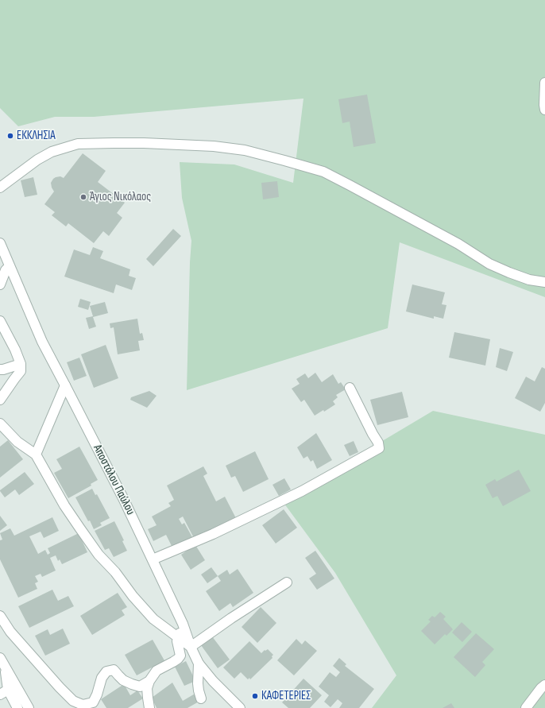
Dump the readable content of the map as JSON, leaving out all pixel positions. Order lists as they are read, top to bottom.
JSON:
{
  "streets": {
    "street": ["Αποστόλου Παύλου"]
  },
  "places": ["ΕΚΚΛΗΣΙΑ", "Άγιος Νικόλαος", "ΚΑΦΕΤΕΡΙΕΣ"]
}
